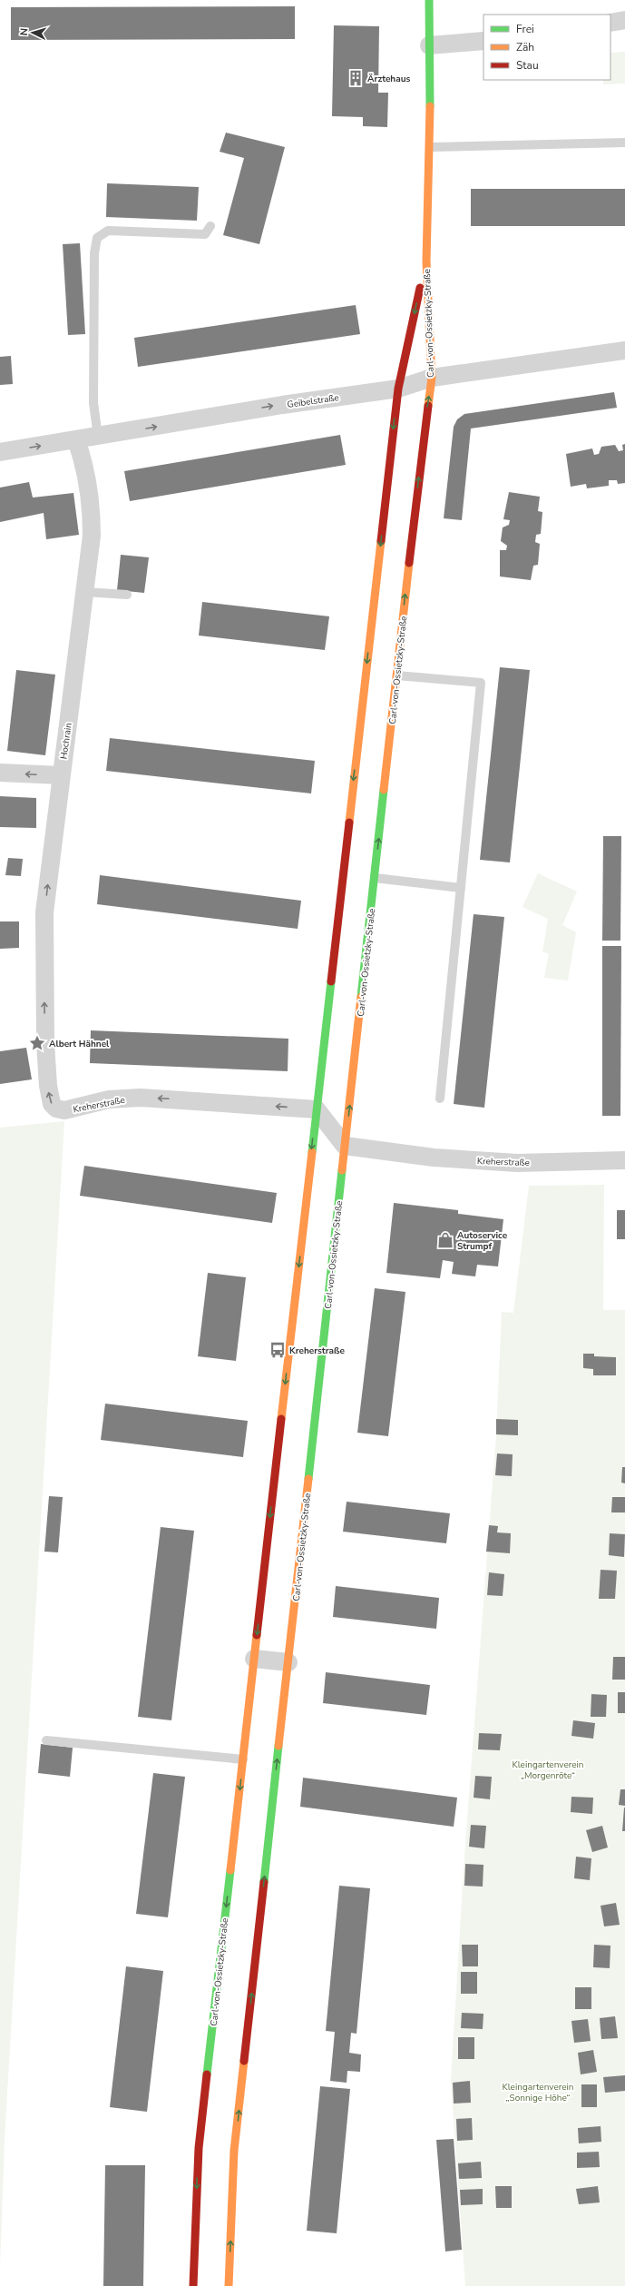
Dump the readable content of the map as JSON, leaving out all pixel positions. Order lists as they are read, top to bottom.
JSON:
{
  "streets": {
    "street": [
      "Carl-von-Ossietzky-Straße",
      "Geibelstraße",
      "Hochrain",
      "Kreherstraße"
    ]
  },
  "crossings": [
    ["Carl-von-Ossietzky-Straße", "Geibelstraße"],
    ["Carl-von-Ossietzky-Straße", "Kreherstraße"],
    ["Geibelstraße", "Hochrain"],
    ["Hochrain", "Kreherstraße"]
  ],
  "one_way": ["Geibelstraße", "Hochrain", "Kreherstraße"],
  "parks": ["Kleingartenverein „Morgenröte“", "Kleingartenverein „Sonnige Höhe“"],
  "places": {
    "building": ["Ärztehaus"],
    "place": ["Albert Hähnel"],
    "shop": ["Autoservice Strumpf"],
    "bus stop": ["Kreherstraße"]
  },
  "legend": ["Frei", "Zäh", "Stau"],
  "north": "left"
}
